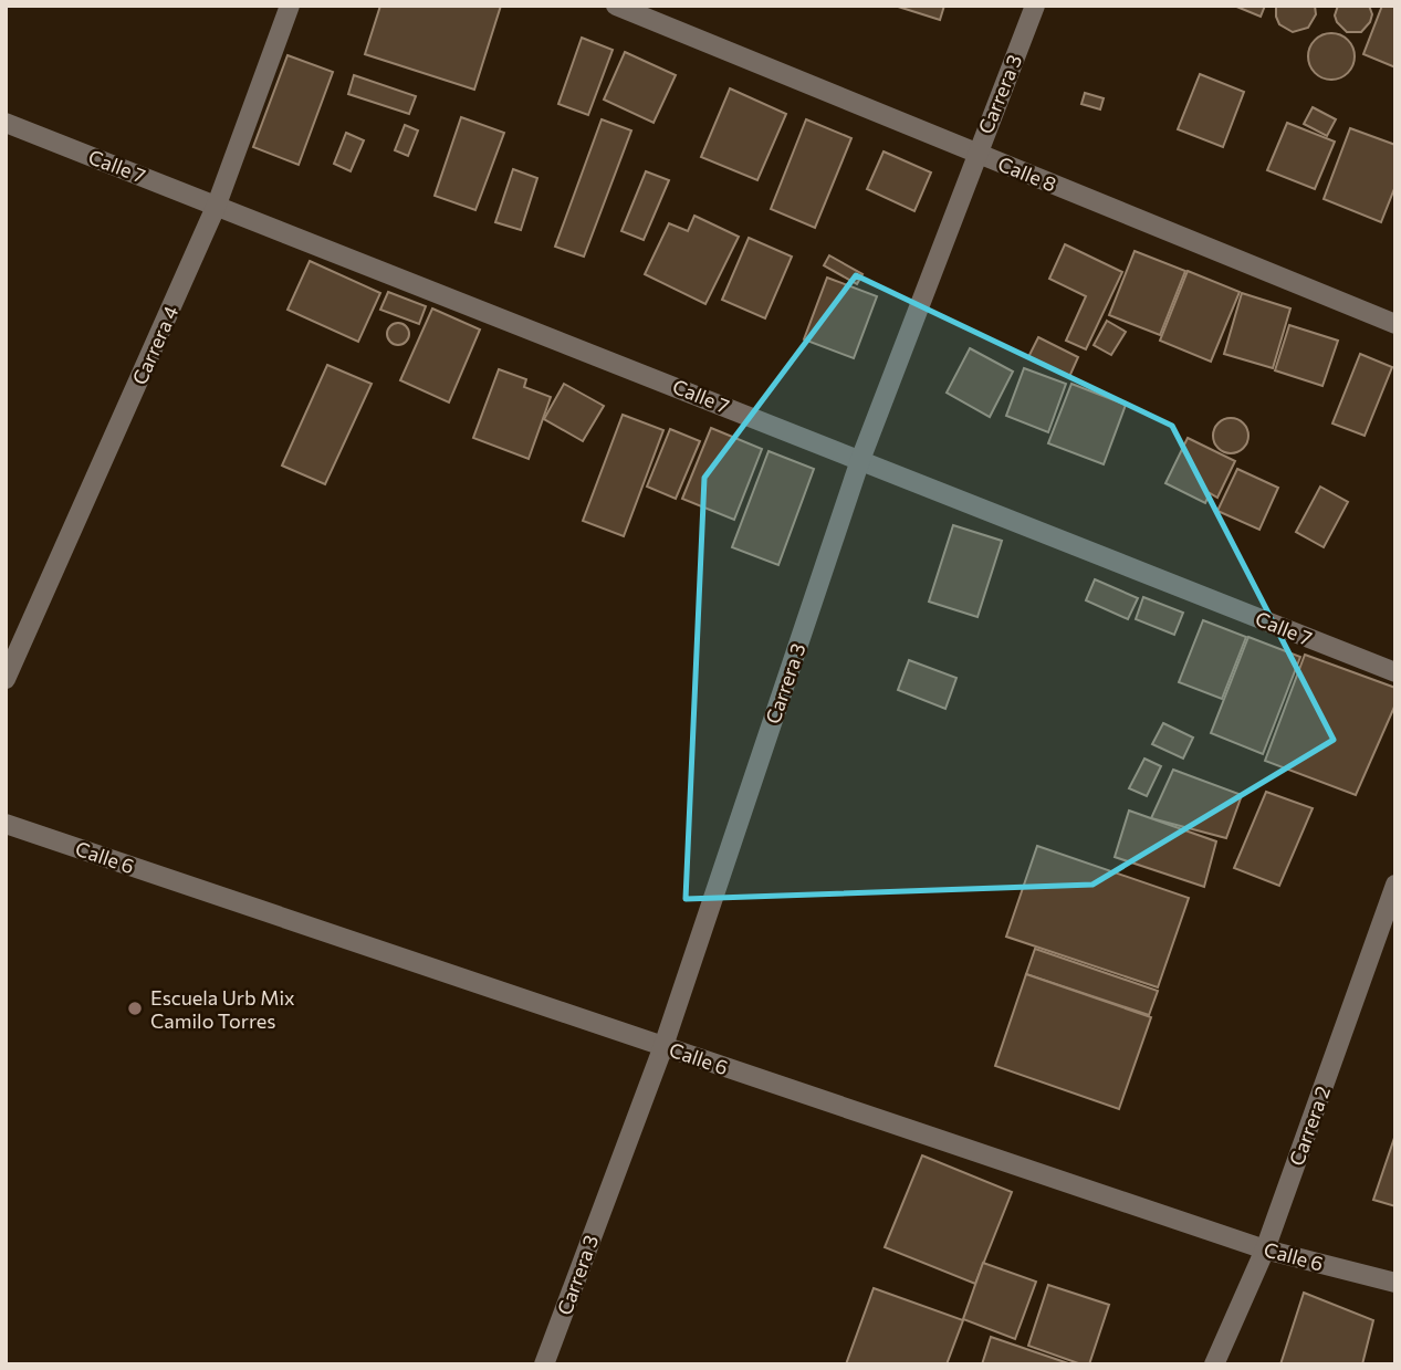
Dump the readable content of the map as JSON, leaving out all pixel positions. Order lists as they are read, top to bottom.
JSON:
{
  "streets": {
    "street": [
      "Carrera 3",
      "Calle 7",
      "Calle 8",
      "Carrera 4",
      "Calle 6",
      "Carrera 2"
    ]
  },
  "crossings": [
    ["Carrera 3", "Calle 7"],
    ["Carrera 3", "Calle 8"],
    ["Carrera 3", "Calle 6"],
    ["Calle 7", "Carrera 4"],
    ["Calle 6", "Carrera 2"]
  ],
  "places": ["Escuela Urb Mix Camilo Torres"]
}
